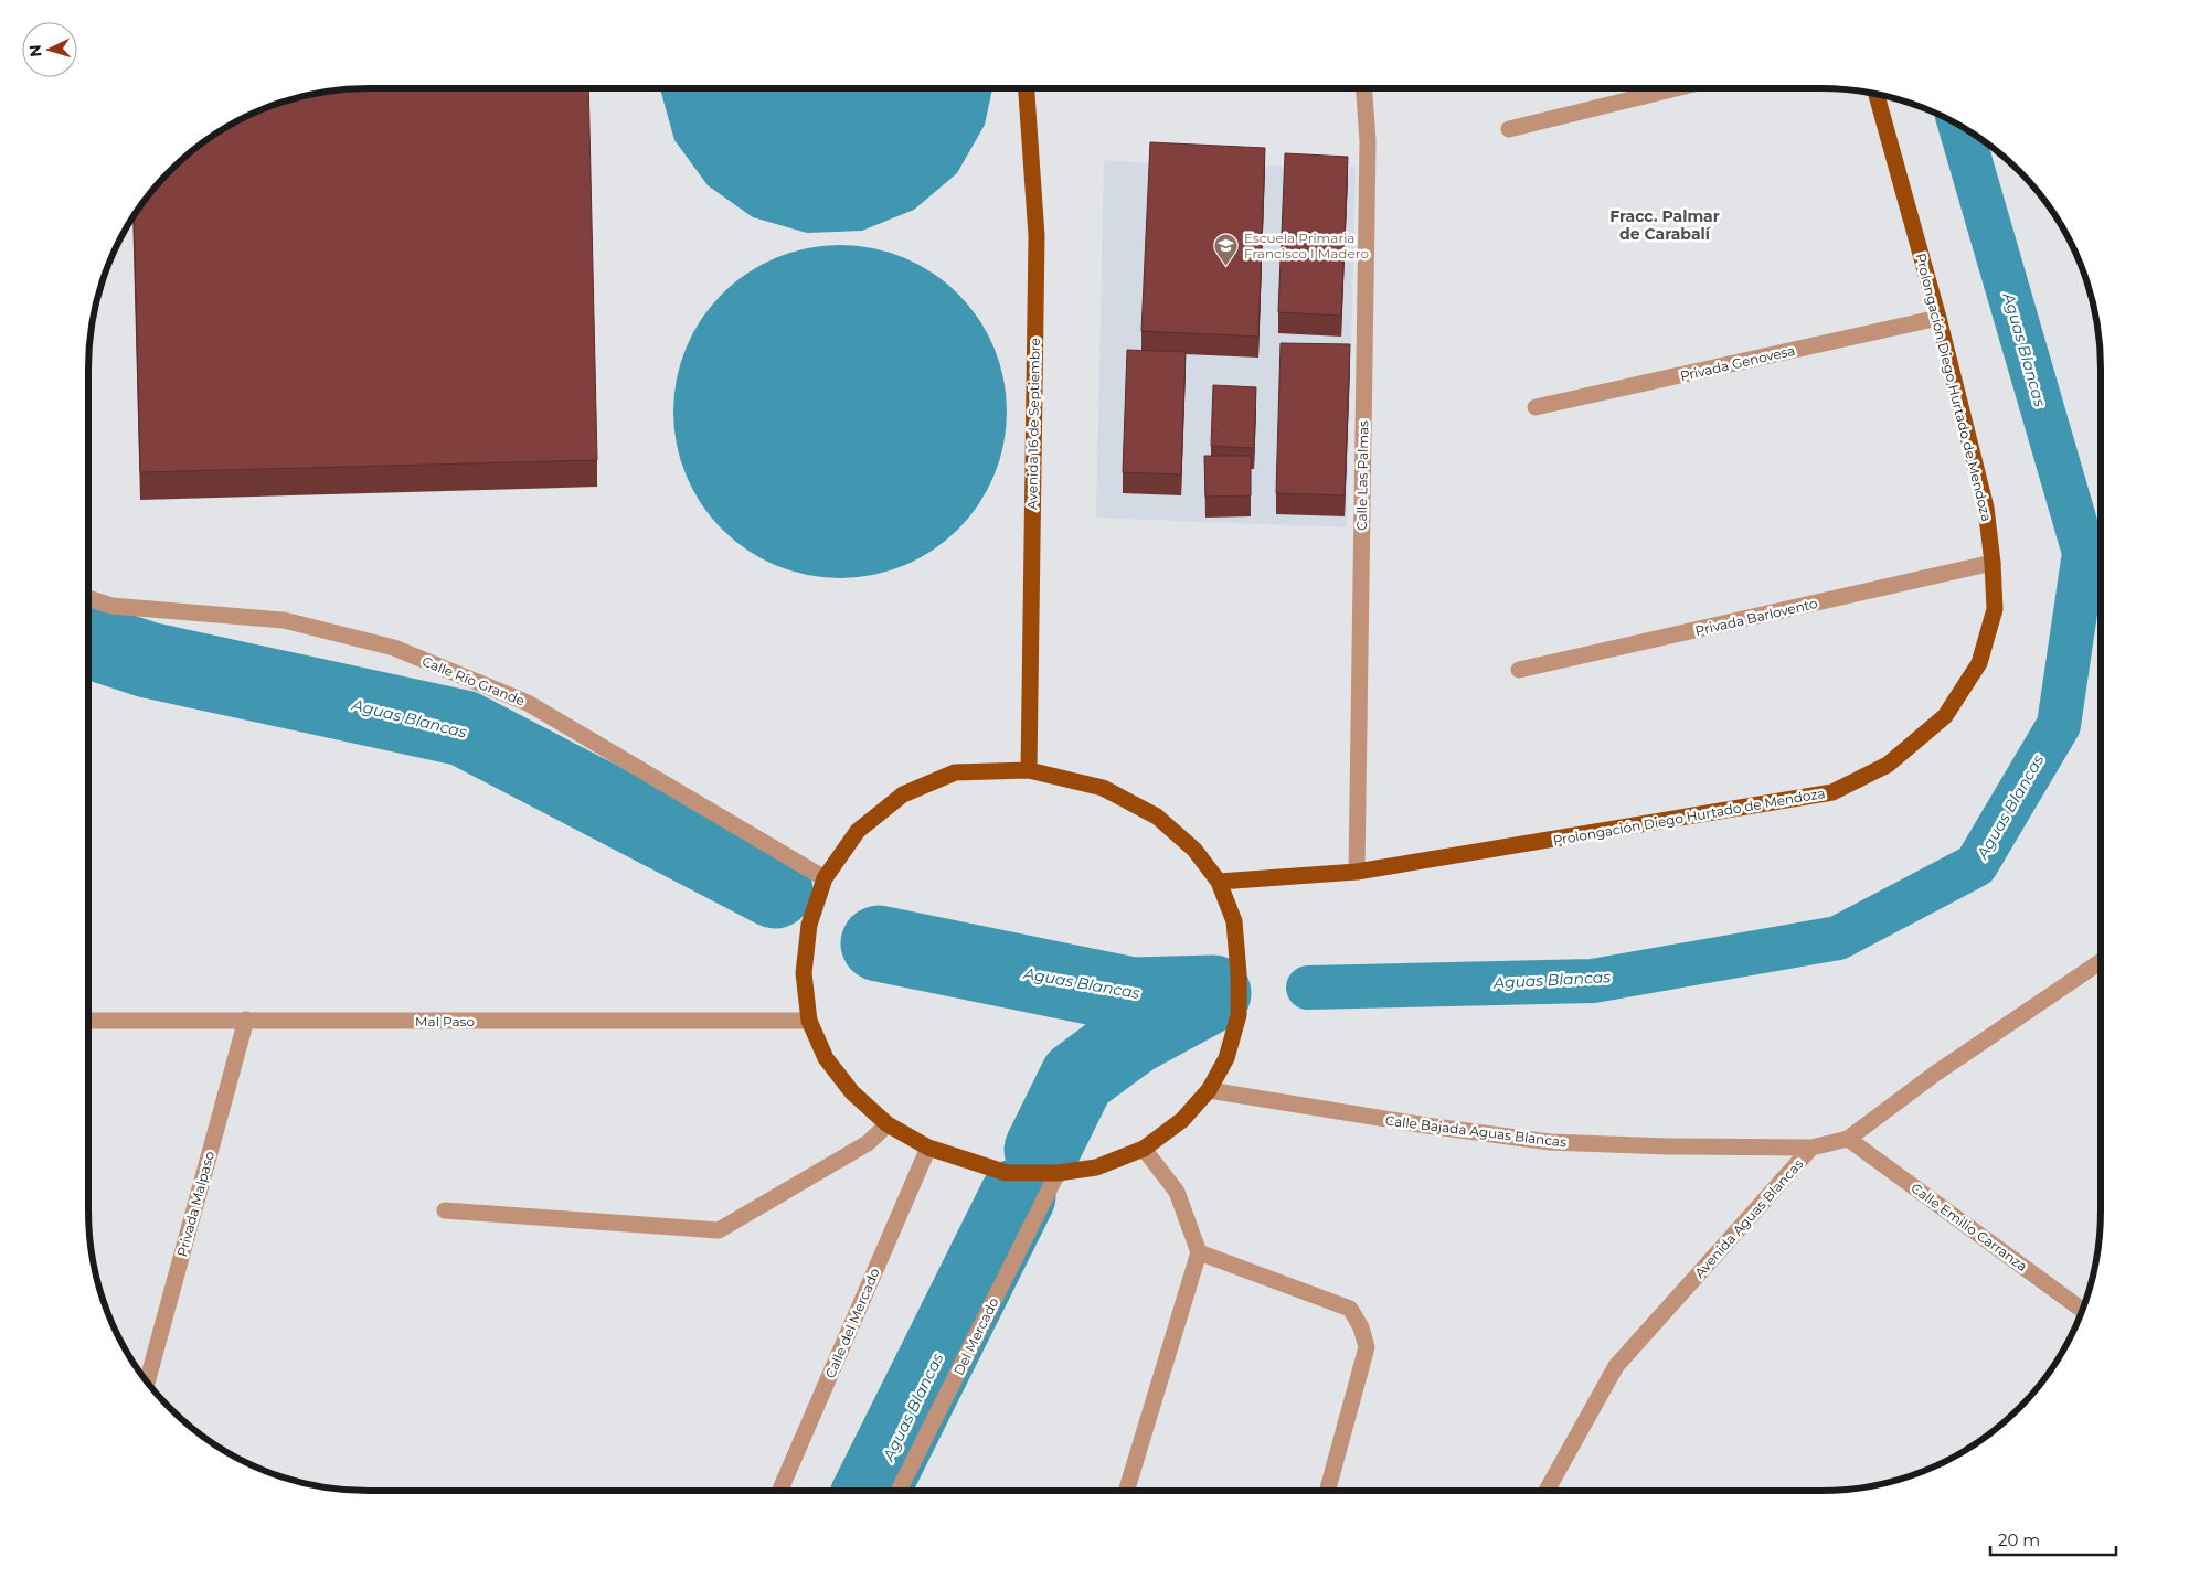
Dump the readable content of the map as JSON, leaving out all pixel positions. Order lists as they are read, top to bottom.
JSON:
{
  "streets": {
    "main road": ["Prolongación Diego Hurtado de Mendoza", "Avenida 16 de Septiembre"],
    "street": [
      "Privada Genovesa",
      "Calle Las Palmas",
      "Privada Barlovento",
      "Calle Río Grande",
      "Mal Paso",
      "Calle Bajada Aguas Blancas",
      "Privada Malpaso",
      "Avenida Aguas Blancas",
      "Calle Emilio Carranza",
      "Calle del Mercado",
      "Del Mercado"
    ]
  },
  "crossings": [
    ["Privada Genovesa", "Prolongación Diego Hurtado de Mendoza"],
    ["Prolongación Diego Hurtado de Mendoza", "Calle Las Palmas"],
    ["Prolongación Diego Hurtado de Mendoza", "Privada Barlovento"],
    ["Mal Paso", "Privada Malpaso"],
    ["Calle Bajada Aguas Blancas", "Avenida Aguas Blancas"],
    ["Avenida Aguas Blancas", "Calle Emilio Carranza"]
  ],
  "districts": ["Fracc. Palmar de Carabalí"],
  "water": ["Aguas Blancas"],
  "places": {
    "school or university": ["Escuela Primaria Francisco I Madero"]
  },
  "scale_bar": "20 m",
  "north": "left"
}
